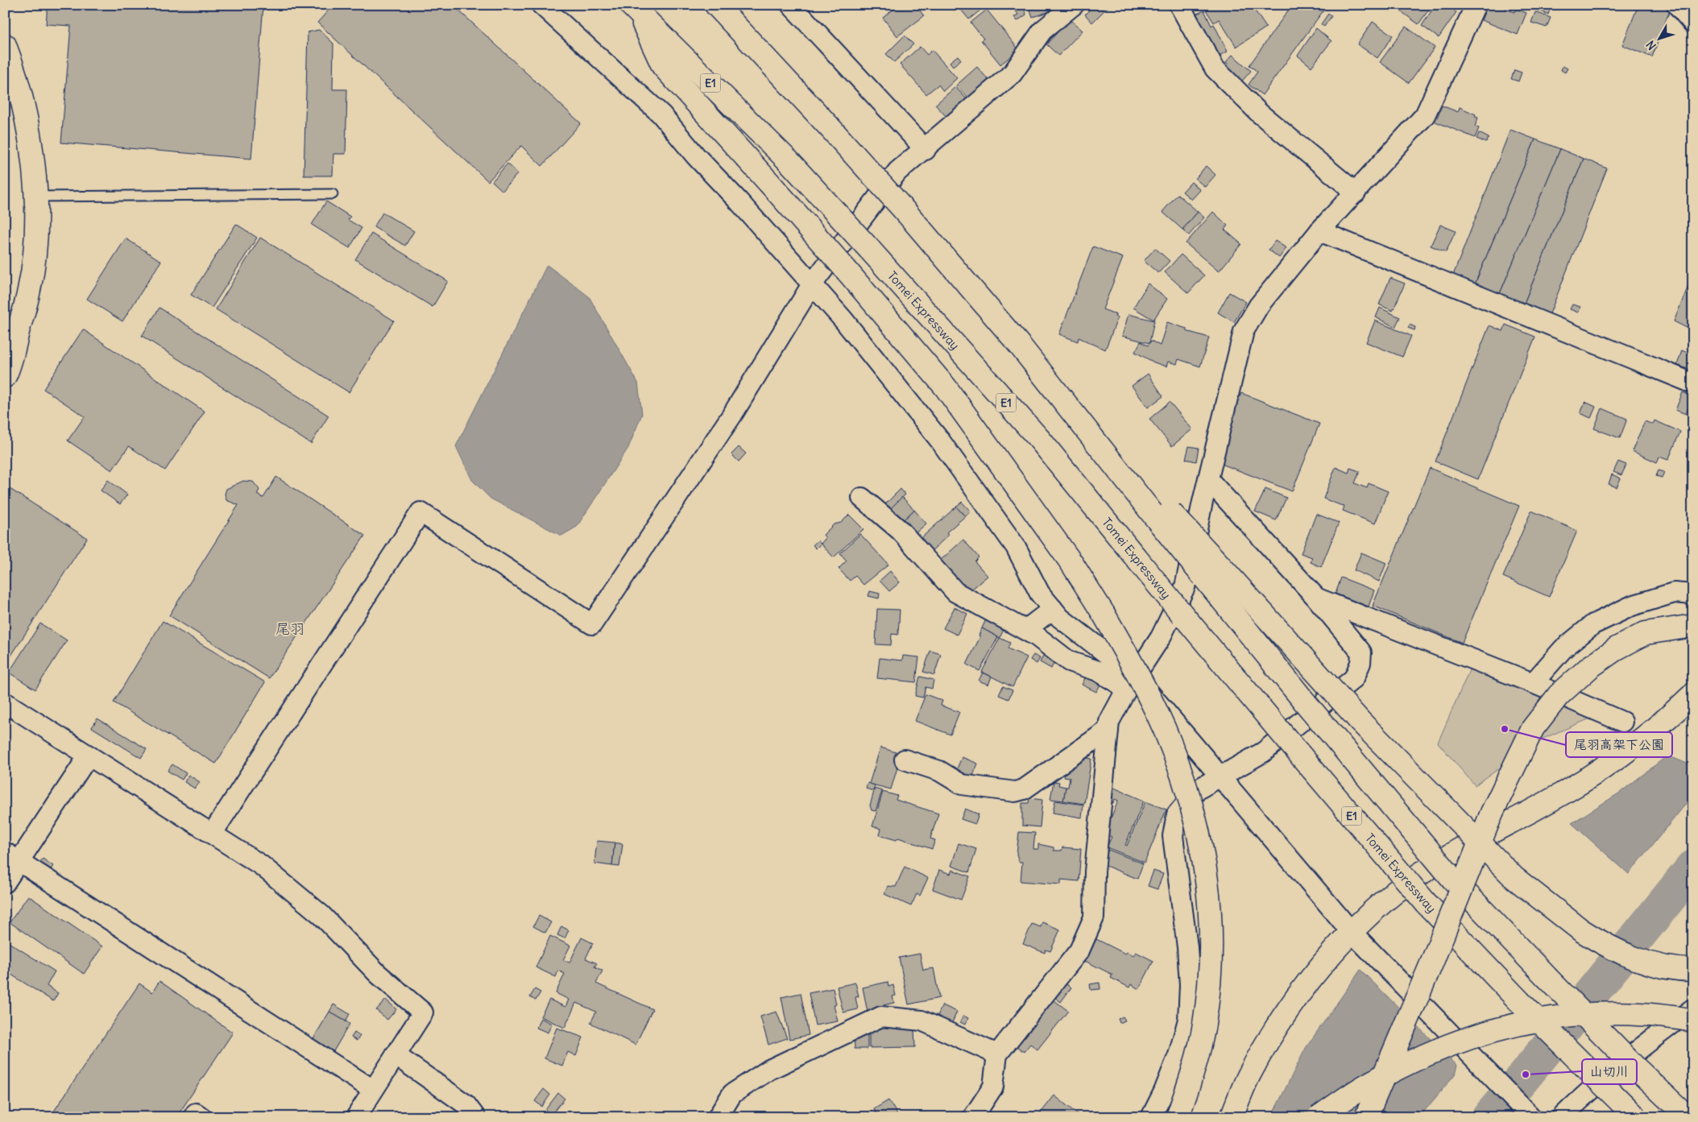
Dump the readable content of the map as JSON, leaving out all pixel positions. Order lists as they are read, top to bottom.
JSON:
{
  "streets": {
    "main road": ["E1", "Tomei Expressway"]
  },
  "districts": ["尾羽"],
  "places": ["尾羽高架下公園", "山切川"],
  "north": "bottom left"
}
